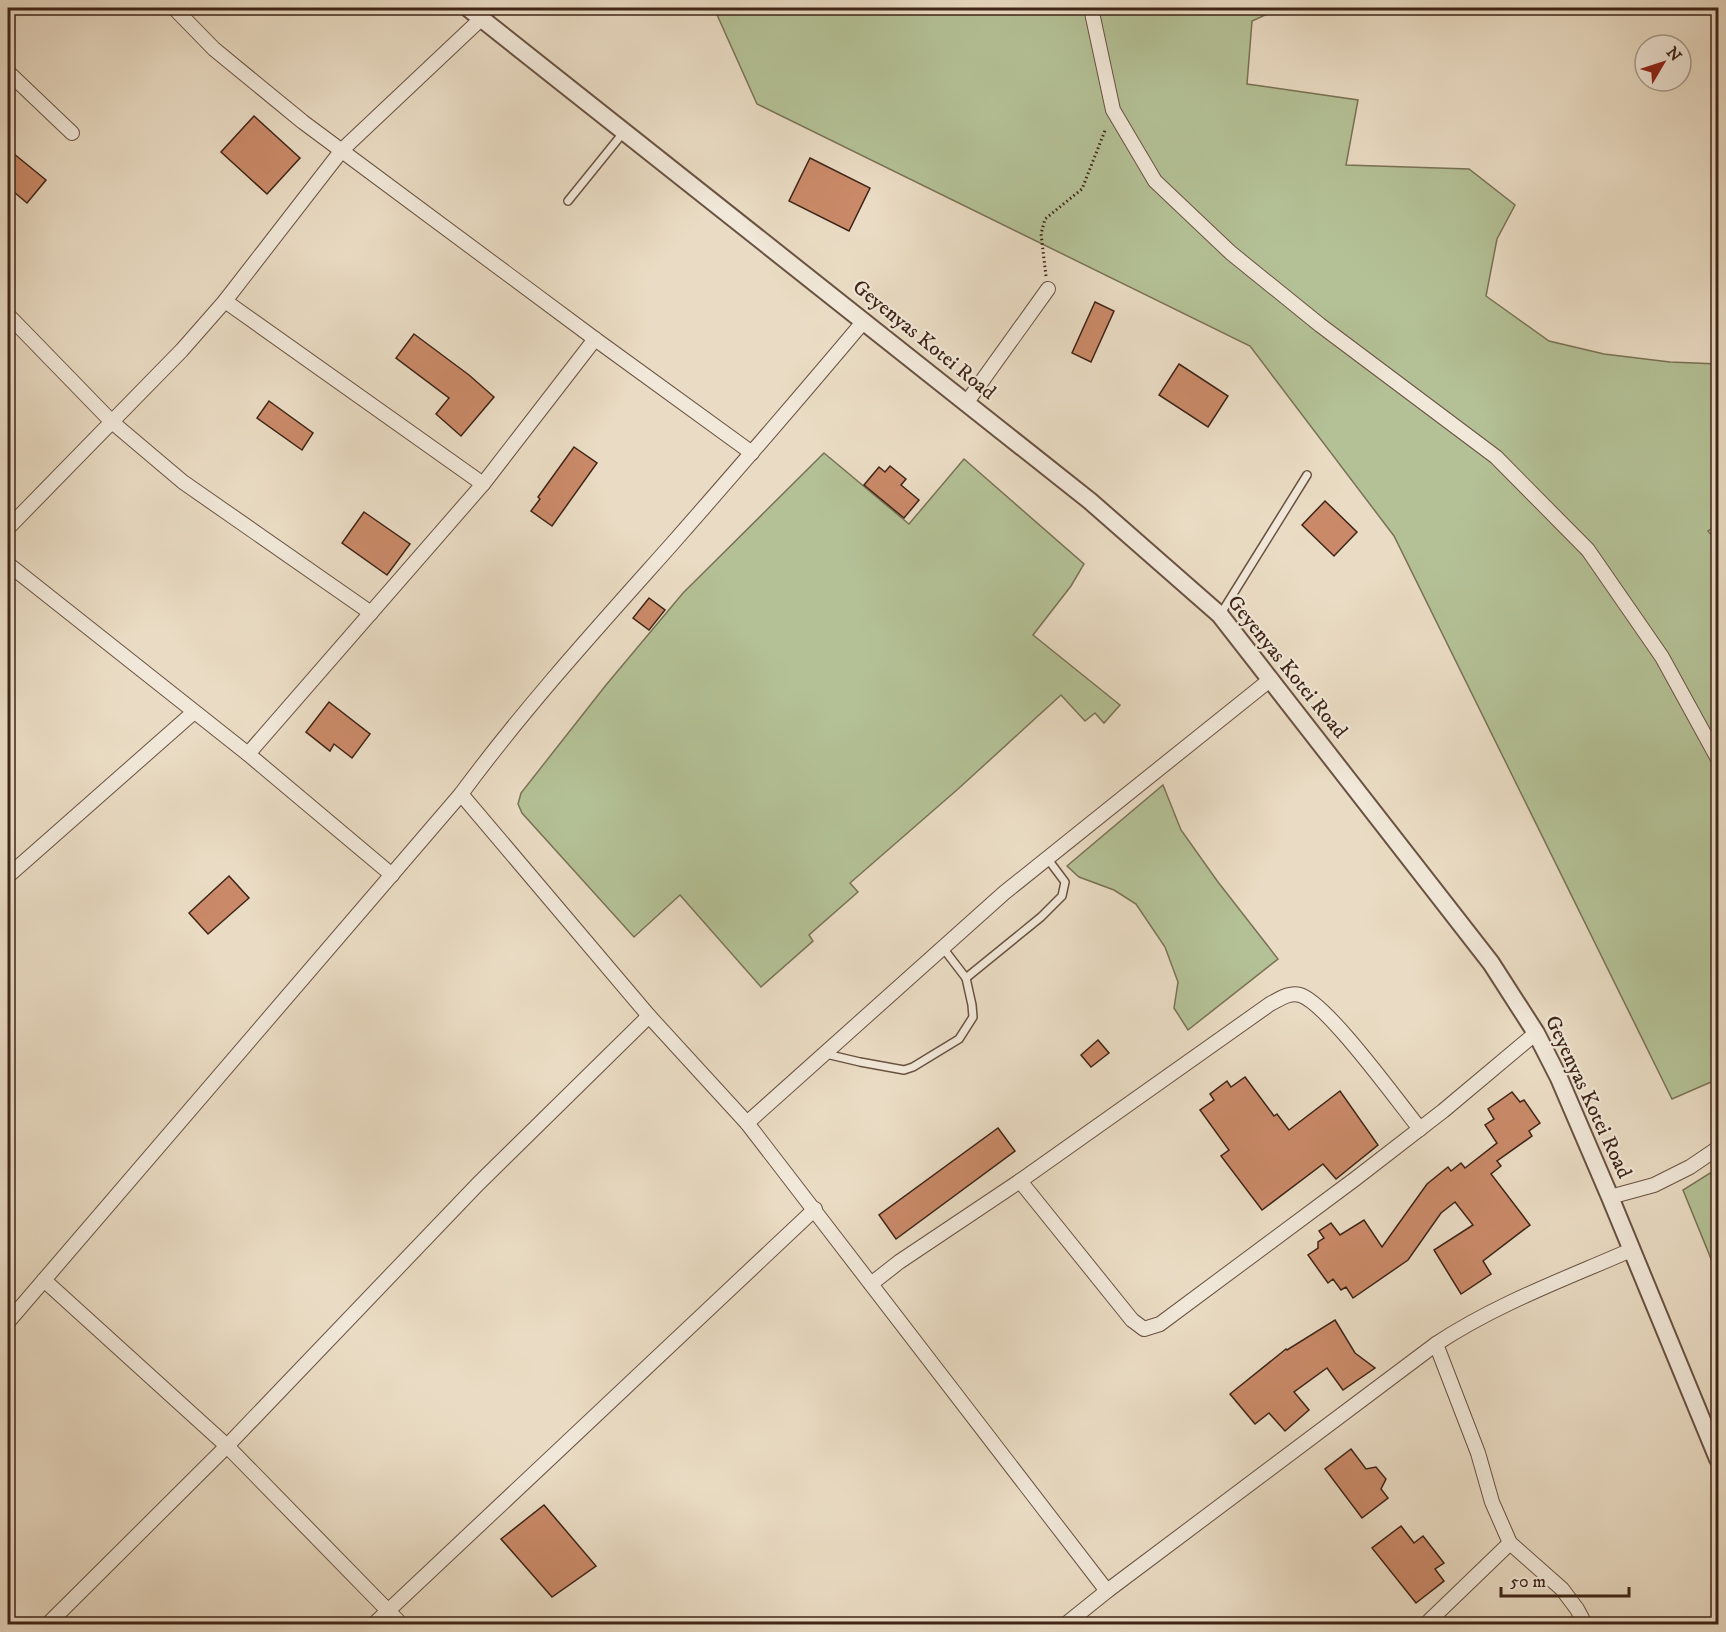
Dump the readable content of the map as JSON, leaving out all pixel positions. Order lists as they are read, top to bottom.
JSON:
{
  "streets": {
    "street": ["Geyenyas Kotei Road"]
  },
  "scale_bar": "50 m",
  "north": "top right"
}
